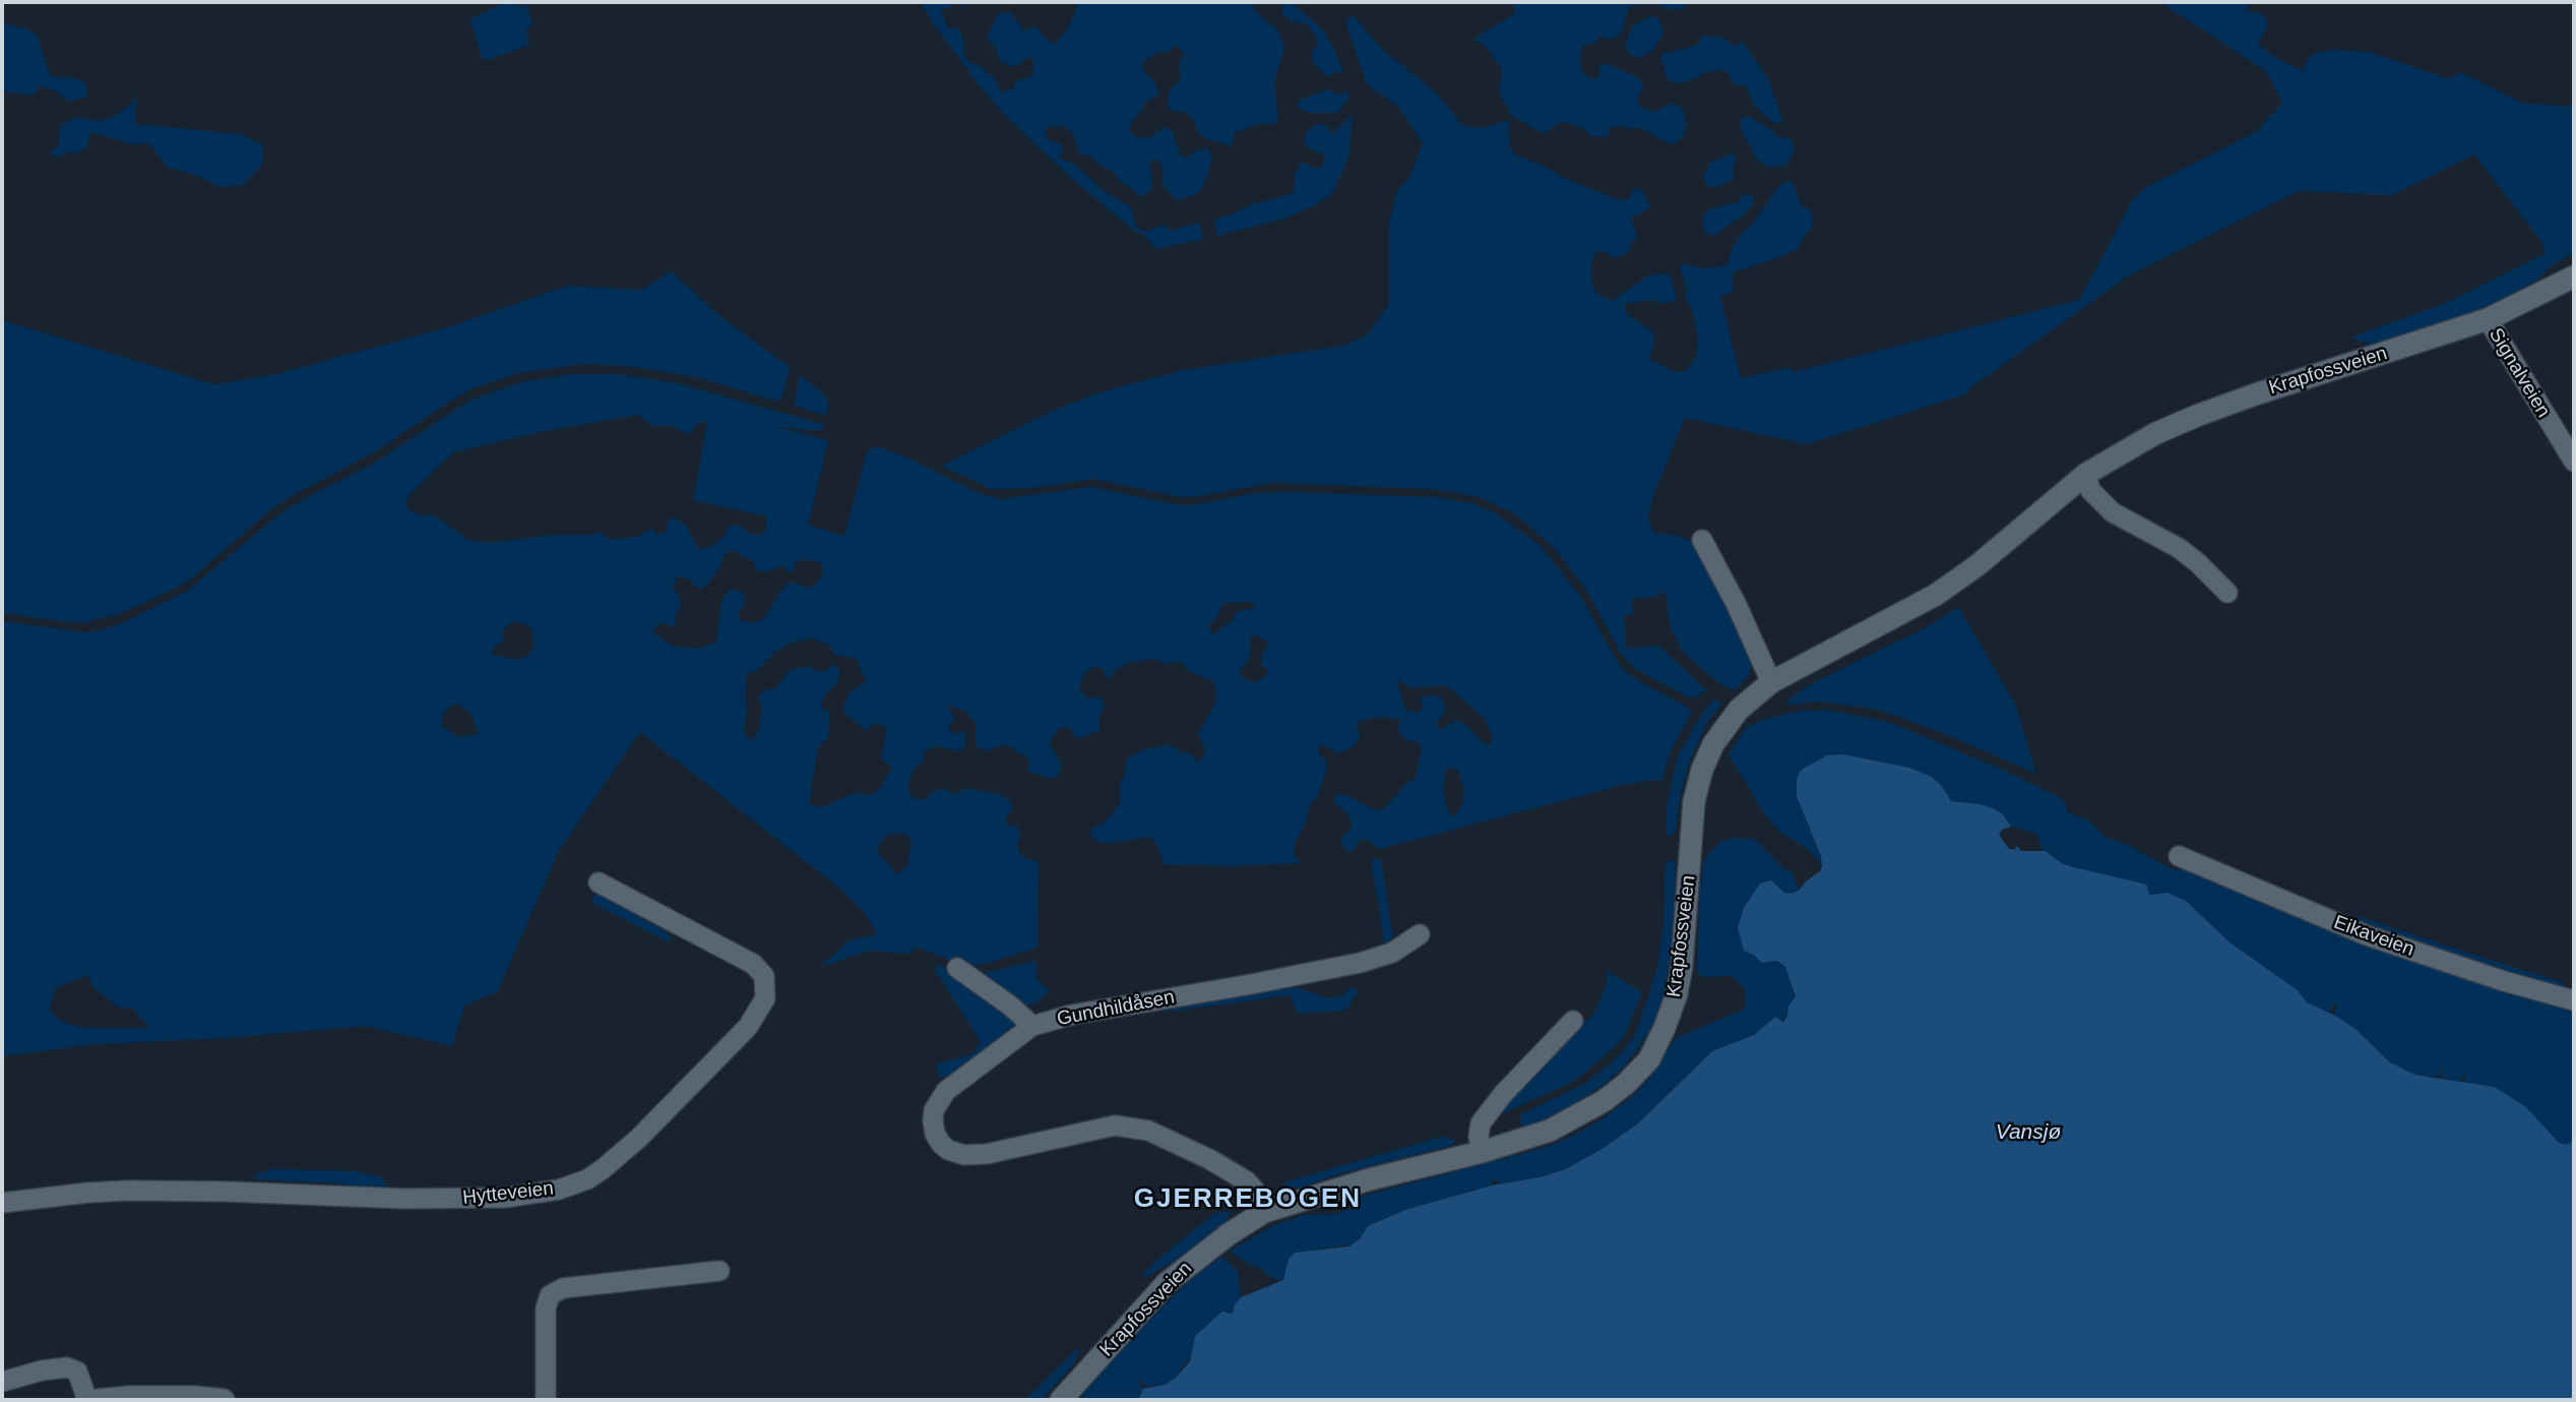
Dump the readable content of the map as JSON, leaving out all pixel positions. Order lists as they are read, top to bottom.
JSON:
{
  "streets": {
    "street": [
      "Krapfossveien",
      "Signalveien",
      "Eikaveien",
      "Gundhildåsen",
      "Hytteveien"
    ]
  },
  "crossings": [
    ["Krapfossveien", "Signalveien"],
    ["Krapfossveien", "Gundhildåsen"]
  ],
  "districts": ["GJERREBOGEN"],
  "water": ["Vansjø"]
}
